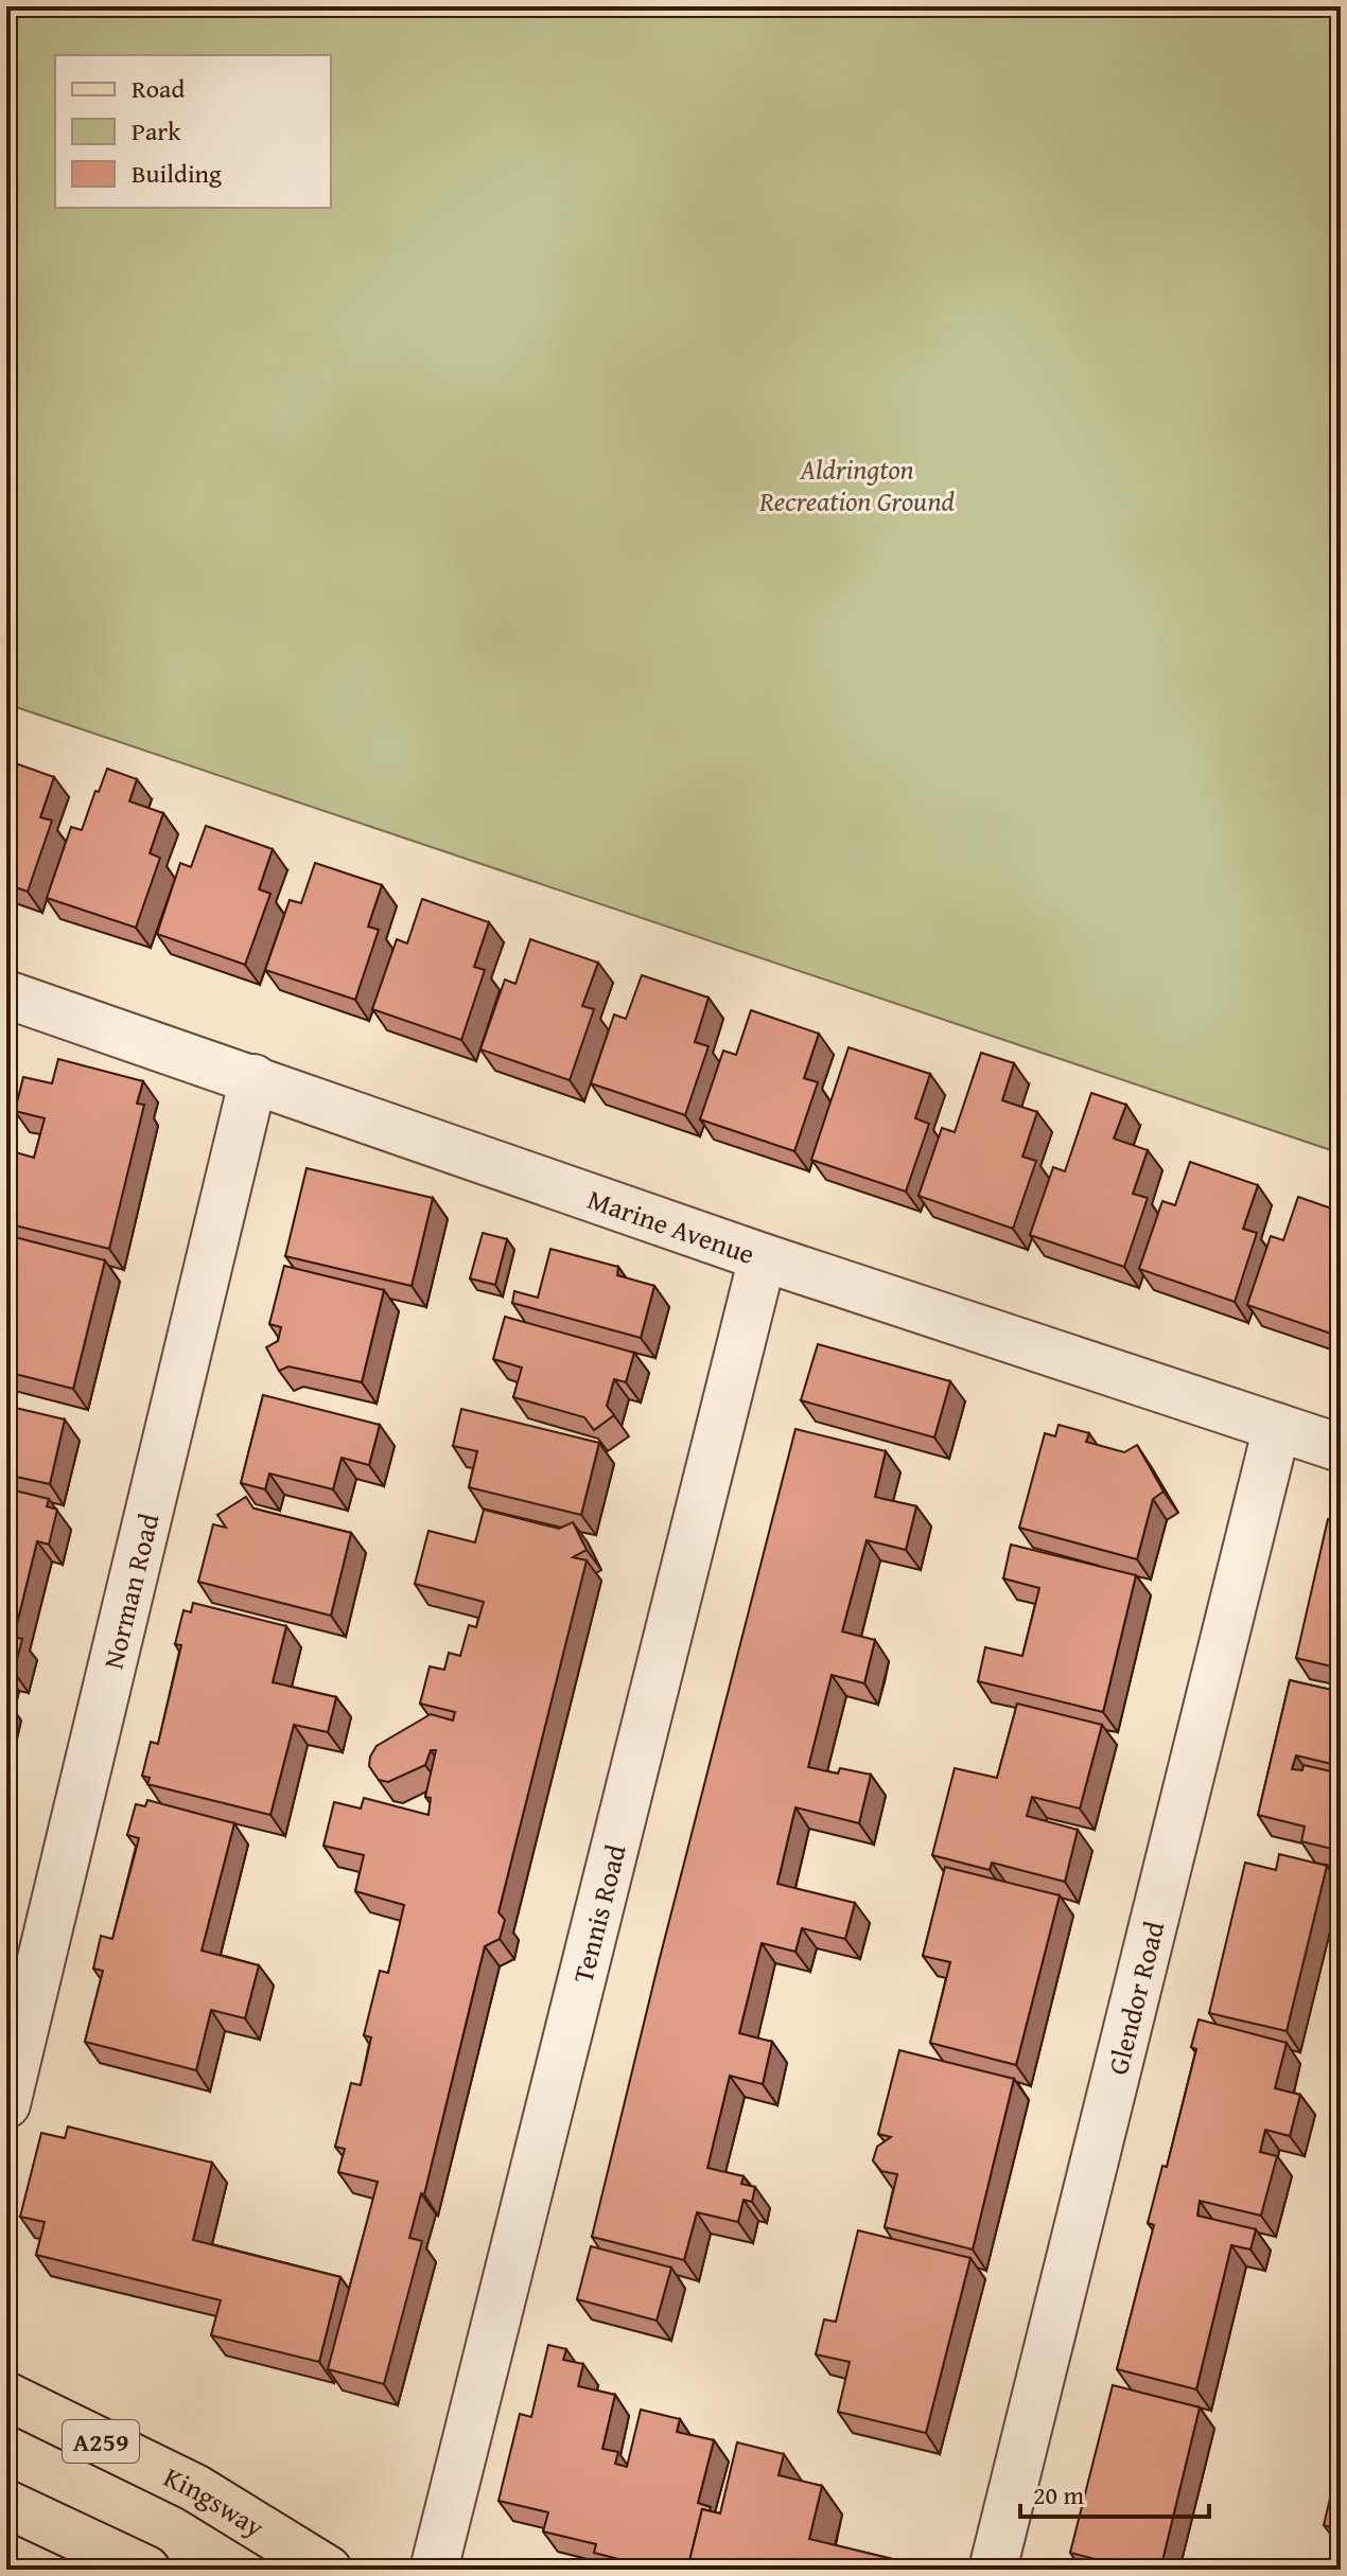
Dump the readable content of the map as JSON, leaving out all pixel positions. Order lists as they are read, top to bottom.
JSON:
{
  "streets": {
    "main road": ["A259", "Kingsway"],
    "street": [
      "Marine Avenue",
      "Norman Road",
      "Tennis Road",
      "Glendor Road"
    ]
  },
  "crossings": [
    ["Marine Avenue", "Norman Road"],
    ["Marine Avenue", "Tennis Road"],
    ["Marine Avenue", "Glendor Road"]
  ],
  "parks": ["Aldrington Recreation Ground"],
  "legend": ["Road", "Park", "Building"],
  "scale_bar": "20 m"
}
